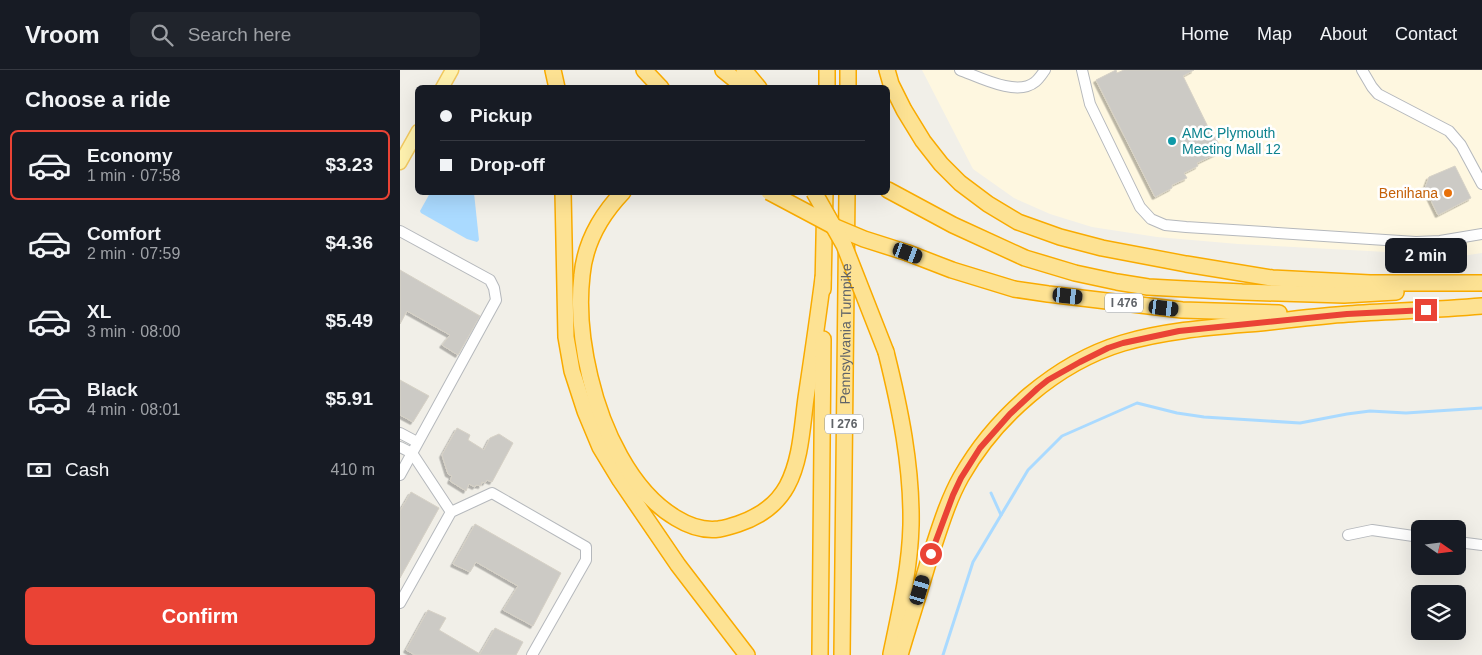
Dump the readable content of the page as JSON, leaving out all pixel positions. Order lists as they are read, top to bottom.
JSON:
{
  "streets": {
    "highway": ["I 476", "Pennsylvania Turnpike", "I 276"]
  },
  "places": ["AMC Plymouth Meeting Mall 12", "Benihana"],
  "north": "right",
  "page": {
    "header": "Vroom",
    "search": "Search here",
    "nav": [
      "Home",
      "Map",
      "About",
      "Contact"
    ],
    "heading": "Choose a ride",
    "banner": ["Pickup", "Drop-off"],
    "list": [
      {
        "name": "Economy",
        "note": "1 min · 07:58",
        "value": "$3.23"
      },
      {
        "name": "Comfort",
        "note": "2 min · 07:59",
        "value": "$4.36"
      },
      {
        "name": "XL",
        "note": "3 min · 08:00",
        "value": "$5.49"
      },
      {
        "name": "Black",
        "note": "4 min · 08:01",
        "value": "$5.91"
      }
    ],
    "bubble": "2 min",
    "pay": ["Cash", "410 m"],
    "buttons": "Confirm"
  }
}
